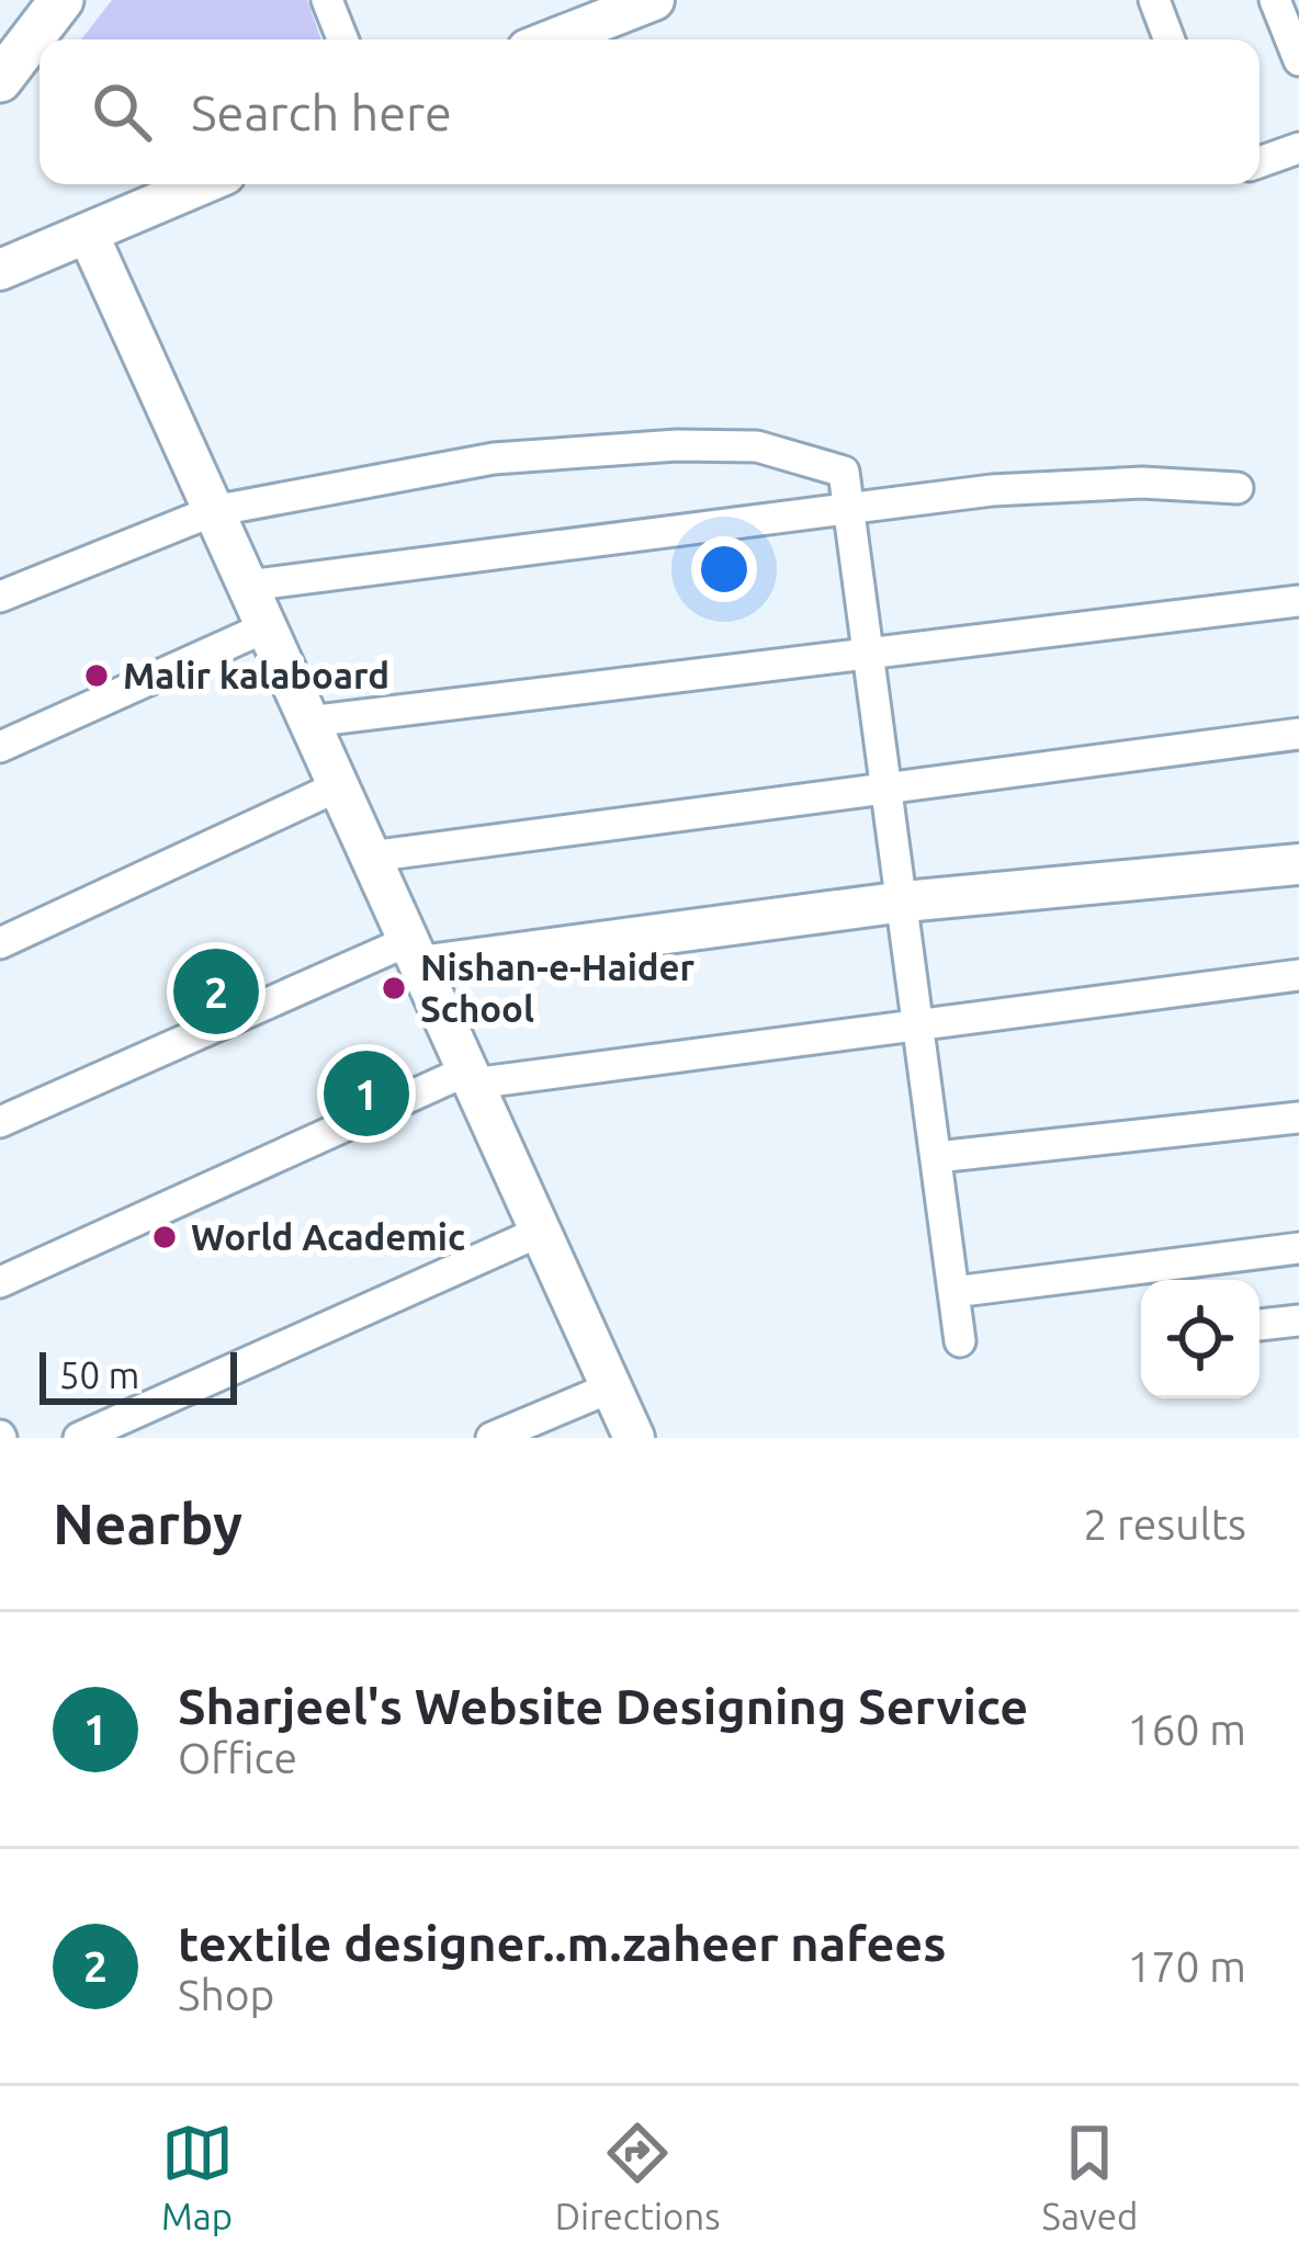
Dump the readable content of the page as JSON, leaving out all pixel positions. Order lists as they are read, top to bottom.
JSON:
{
  "places": ["Malir kalaboard", "Nishan-e-Haider School", "World Academic"],
  "scale_bar": "50 m",
  "page": {
    "search": "Search here",
    "pins": ["2", "1"],
    "scale": "50 m",
    "heading": ["Nearby", "2 results"],
    "list": [
      {
        "mark": "1",
        "name": "Sharjeel's Website Designing Service",
        "note": "Office",
        "value": "160 m"
      },
      {
        "mark": "2",
        "name": "textile designer..m.zaheer nafees",
        "note": "Shop",
        "value": "170 m"
      }
    ],
    "nav": ["Map", "Directions", "Saved"]
  }
}
